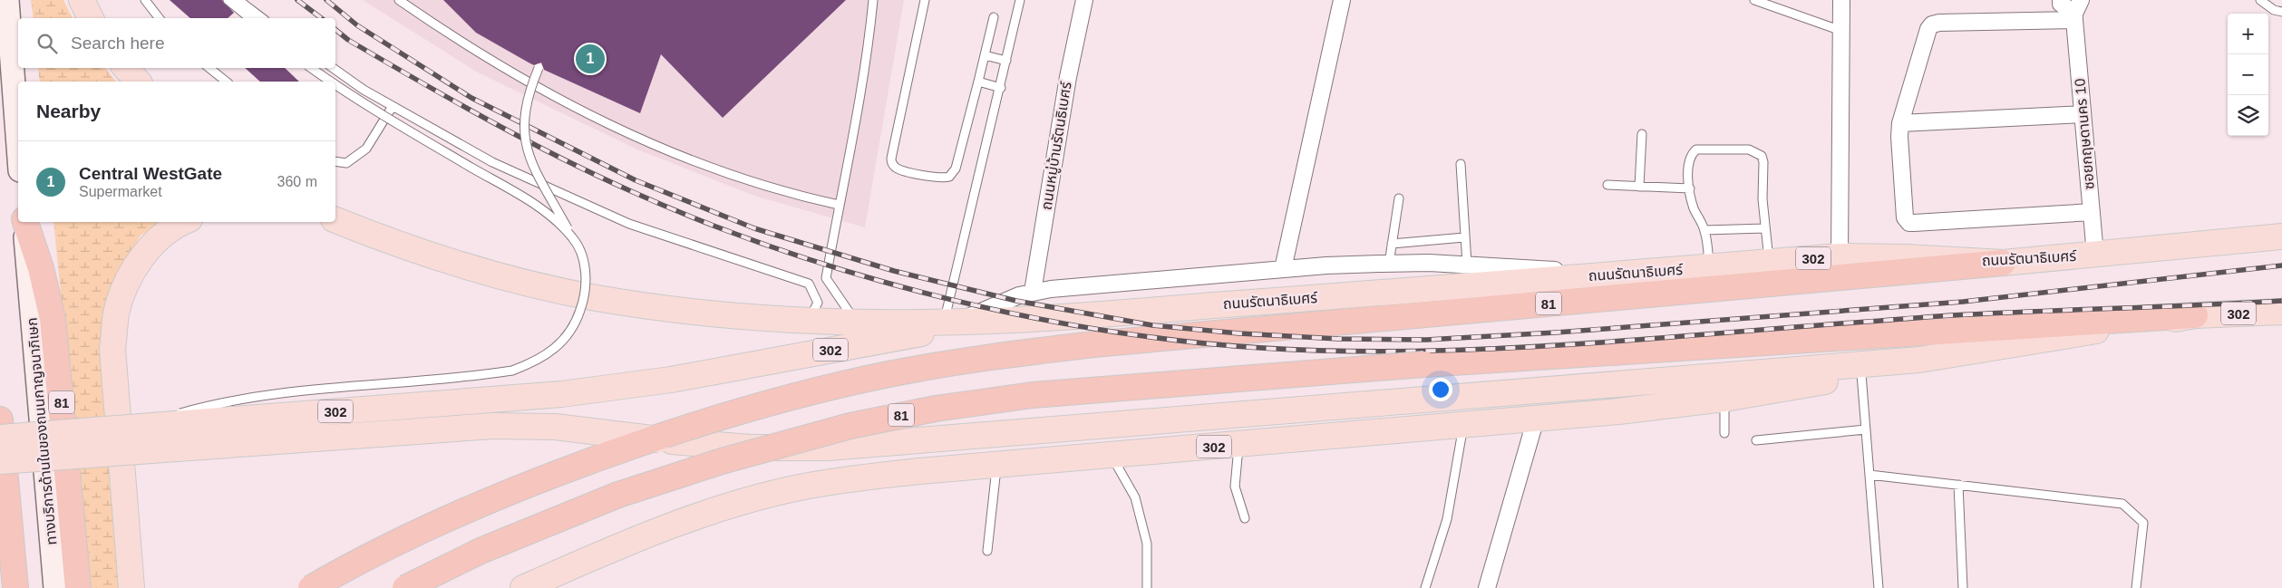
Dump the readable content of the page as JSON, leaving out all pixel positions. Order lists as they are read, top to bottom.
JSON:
{
  "streets": {
    "highway": ["81"],
    "main road": ["302", "ถนนรัตนาธิเบศร์", "ทางบริการด้านในของถนนกาญจนาภิเษก"],
    "street": ["ซอยกฤษดานคร 10", "ถนนหมู่บ้านรัตนธิเบศร์"]
  },
  "crossings": [
    ["ซอยกฤษดานคร 10", "ถนนรัตนาธิเบศร์"],
    ["302", "ถนนรัตนาธิเบศร์"],
    ["302", "81"],
    ["ถนนรัตนาธิเบศร์", "81"]
  ],
  "page": {
    "map_buttons": ["+", "−"],
    "search": "Search here",
    "pins": "1",
    "heading": "Nearby",
    "list": [
      {
        "mark": "1",
        "name": "Central WestGate",
        "note": "Supermarket",
        "value": "360 m"
      }
    ]
  }
}
